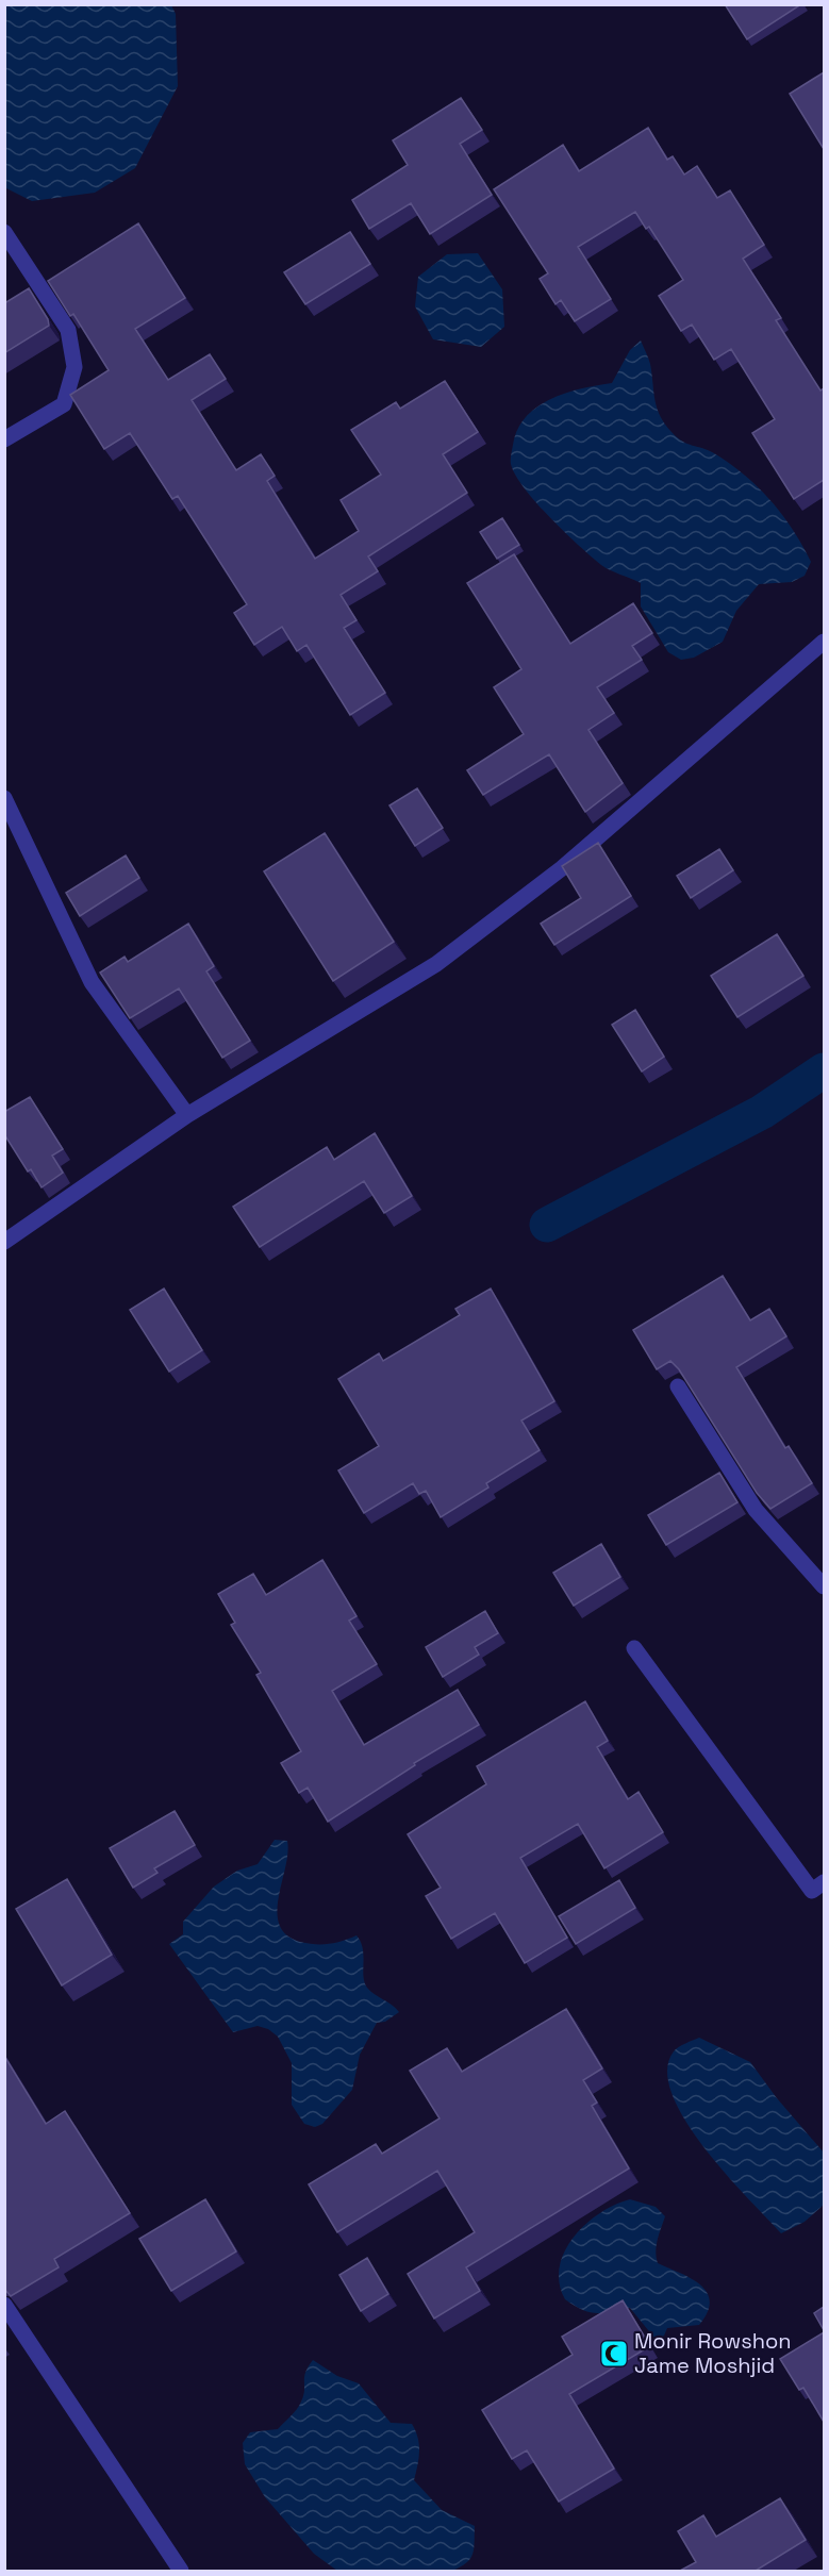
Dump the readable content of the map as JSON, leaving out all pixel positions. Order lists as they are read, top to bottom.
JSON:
{
  "places": {
    "mosque": ["Monir Rowshon Jame Moshjid"]
  }
}
